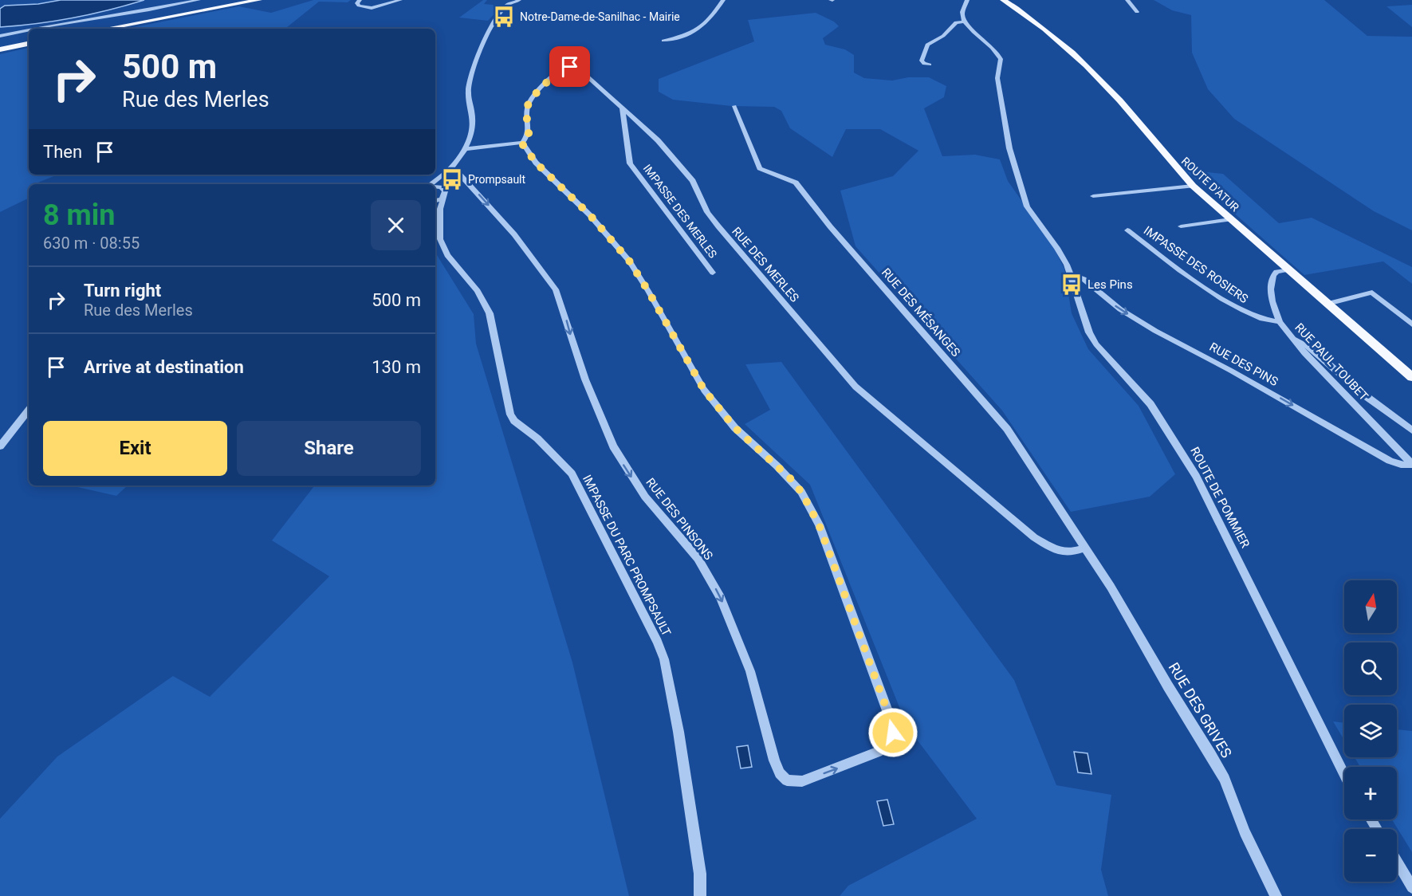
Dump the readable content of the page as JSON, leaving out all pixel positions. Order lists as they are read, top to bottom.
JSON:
{
  "streets": {
    "main road": ["ROUTE D'ATUR"],
    "street": [
      "IMPASSE DES MERLES",
      "RUE DES MERLES",
      "IMPASSE DES ROSIERS",
      "RUE DES MÉSANGES",
      "RUE PAUL TOUBET",
      "RUE DES PINS",
      "ROUTE DE POMMIER",
      "RUE DES PINSONS",
      "IMPASSE DU PARC PROMPSAULT",
      "RUE DES GRIVES"
    ]
  },
  "crossings": [
    ["ROUTE D'ATUR", "RUE PAUL TOUBET"],
    ["IMPASSE DES MERLES", "RUE DES MERLES"],
    ["RUE DES MERLES", "RUE DES MÉSANGES"],
    ["RUE DES MERLES", "RUE DES PINSONS"],
    ["RUE DES MERLES", "RUE DES GRIVES"],
    ["IMPASSE DES ROSIERS", "RUE PAUL TOUBET"],
    ["RUE DES MÉSANGES", "RUE DES GRIVES"],
    ["RUE PAUL TOUBET", "RUE DES PINS"],
    ["RUE DES PINS", "ROUTE DE POMMIER"],
    ["RUE DES PINSONS", "IMPASSE DU PARC PROMPSAULT"]
  ],
  "places": {
    "bus stop": ["Notre-Dame-de-Sanilhac - Mairie", "Prompsault", "Les Pins"]
  },
  "north": "top",
  "page": {
    "turn": ["500 m", "Rue des Merles"],
    "then": "Then",
    "heading": ["8 min", "630 m · 08:55"],
    "list": [
      {
        "name": "Turn right",
        "note": "Rue des Merles",
        "value": "500 m"
      },
      {
        "name": "Arrive at destination",
        "value": "130 m"
      }
    ],
    "buttons": ["Exit", "Share"],
    "map_buttons": ["+", "−"]
  }
}
